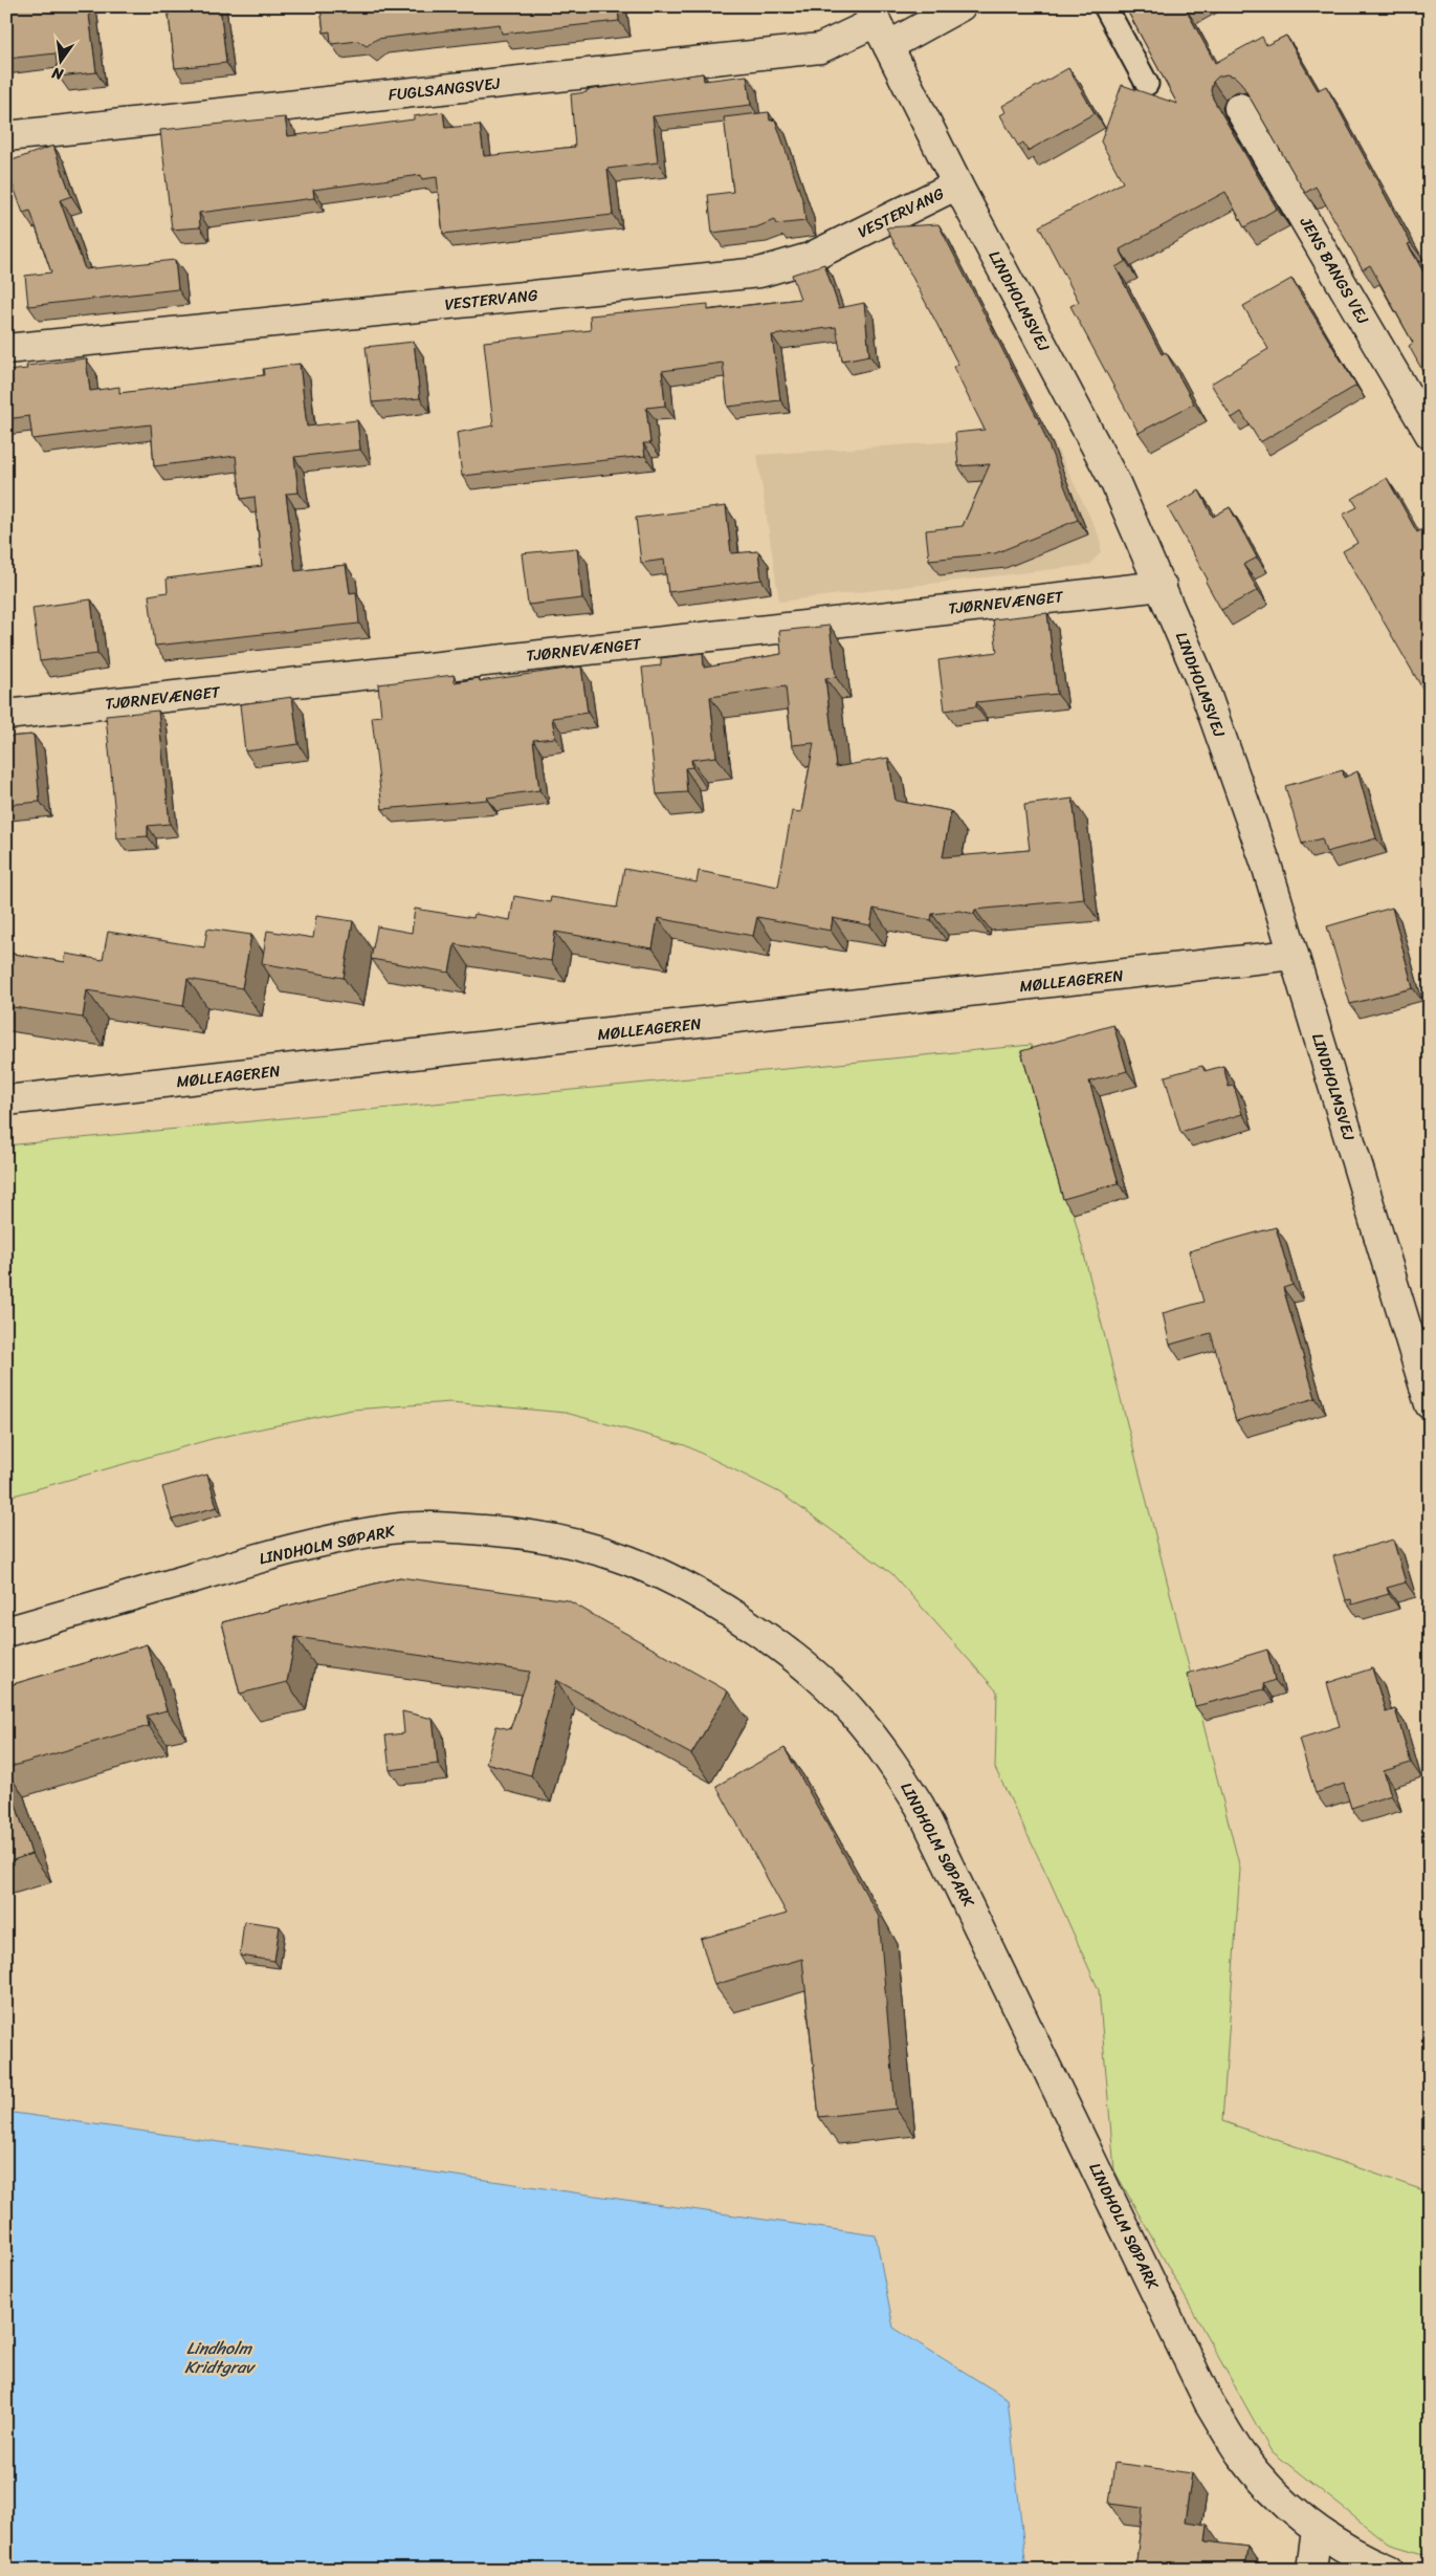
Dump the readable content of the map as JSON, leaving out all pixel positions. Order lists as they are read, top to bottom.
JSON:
{
  "streets": {
    "street": [
      "FUGLSANGSVEJ",
      "VESTERVANG",
      "JENS BANGS VEJ",
      "LINDHOLMSVEJ",
      "TJØRNEVÆNGET",
      "MØLLEAGEREN",
      "LINDHOLM SØPARK"
    ]
  },
  "crossings": [
    ["FUGLSANGSVEJ", "LINDHOLMSVEJ"],
    ["VESTERVANG", "LINDHOLMSVEJ"],
    ["LINDHOLMSVEJ", "TJØRNEVÆNGET"],
    ["LINDHOLMSVEJ", "MØLLEAGEREN"]
  ],
  "water": ["Lindholm Kridtgrav"],
  "north": "bottom"
}
